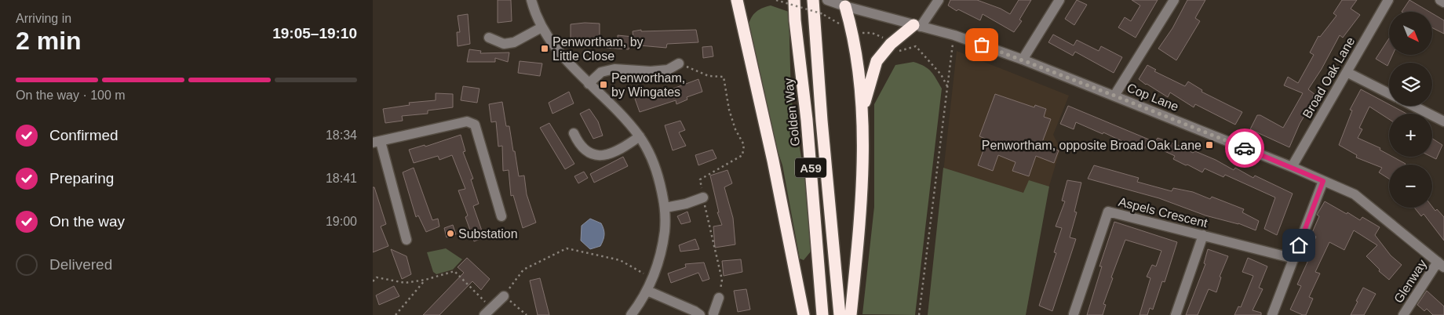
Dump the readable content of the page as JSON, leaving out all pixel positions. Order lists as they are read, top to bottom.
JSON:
{
  "streets": {
    "highway": ["Golden Way", "A59"],
    "street": [
      "Broad Oak Lane",
      "Cop Lane",
      "Aspels Crescent",
      "Glenway"
    ]
  },
  "crossings": [
    ["Broad Oak Lane", "Cop Lane"],
    ["Cop Lane", "Glenway"]
  ],
  "places": {
    "transit": ["Penwortham, by Little Close", "Penwortham, by Wingates", "Penwortham, opposite Broad Oak Lane"],
    "other": ["Substation"]
  },
  "north": "bottom right",
  "page": {
    "heading": ["2 min", "Arriving in", "19:05–19:10"],
    "map_buttons": ["+", "−"],
    "bar": "On the way · 100 m",
    "list": [
      ["Confirmed", "18:34"],
      ["Preparing", "18:41"],
      ["On the way", "19:00"],
      "Delivered"
    ]
  }
}
